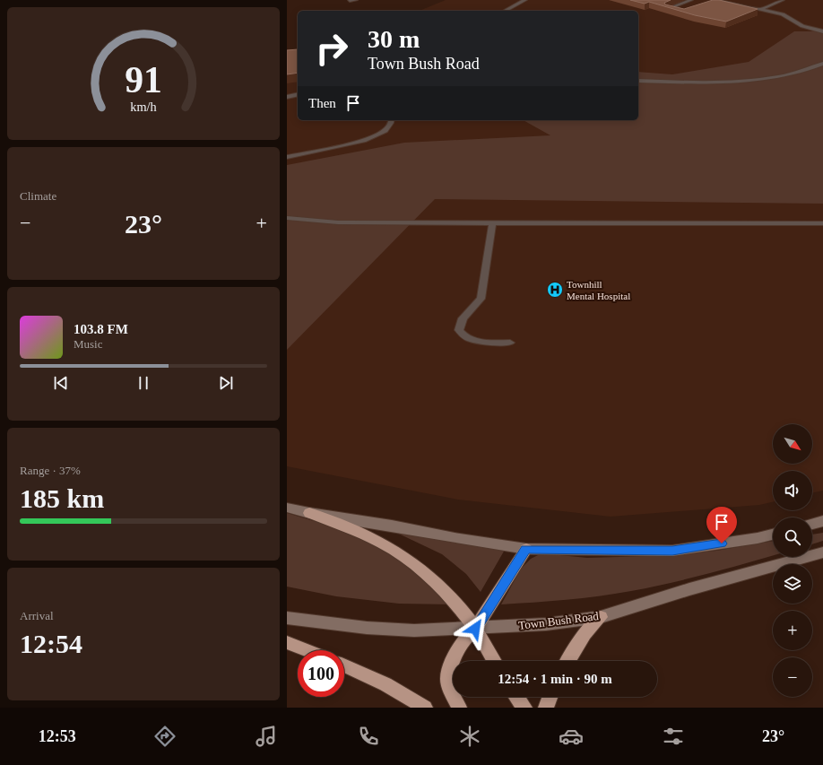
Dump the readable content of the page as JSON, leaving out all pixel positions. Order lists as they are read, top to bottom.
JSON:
{
  "streets": {
    "street": ["Town Bush Road"]
  },
  "places": {
    "hospital": ["Townhill Mental Hospital"]
  },
  "north": "bottom right",
  "page": {
    "turn": ["30 m", "Town Bush Road"],
    "then": "Then",
    "tile": [
      "Climate",
      ["Range · 37%", "185 km"],
      ["Arrival", "12:54"]
    ],
    "heat": ["−", "23°", "+"],
    "song": ["103.8 FM", "Music"],
    "map_buttons": ["+", "−"],
    "limit": "100",
    "trip": "12:54 · 1 min · 90 m",
    "tabs": ["12:53", "23°"],
    "gauge": ["91", "km/h"]
  }
}
